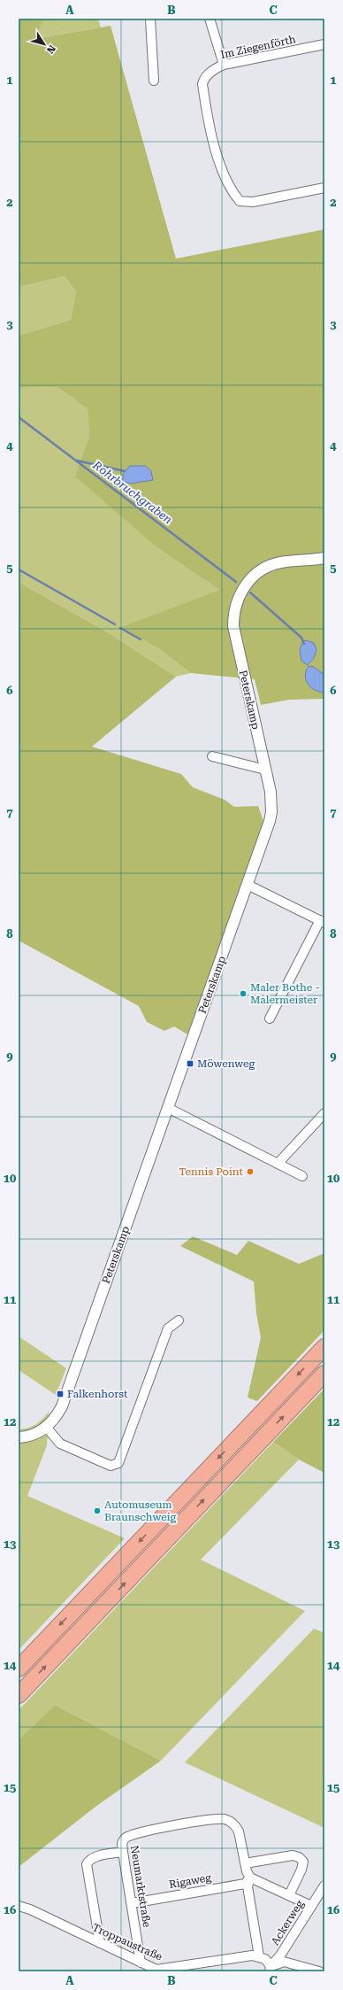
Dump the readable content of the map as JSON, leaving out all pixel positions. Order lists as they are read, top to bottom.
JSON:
{
  "streets": {
    "street": [
      "Im Ziegenförth",
      "Peterskamp",
      "Rigaweg",
      "Neumarktstraße",
      "Ackerweg",
      "Troppaustraße"
    ]
  },
  "crossings": [
    ["Rigaweg", "Neumarktstraße"],
    ["Neumarktstraße", "Troppaustraße"]
  ],
  "water": ["Rohrbruchgraben"],
  "places": {
    "other": ["Maler Bothe - Malermeister", "Tennis Point", "Automuseum Braunschweig"],
    "transit": ["Möwenweg", "Falkenhorst"]
  },
  "north": "bottom right",
  "grid": {
    "columns": ["A", "B", "C"],
    "rows": [
      "1",
      "2",
      "3",
      "4",
      "5",
      "6",
      "7",
      "8",
      "9",
      "10",
      "11",
      "12",
      "13",
      "14",
      "15",
      "16"
    ]
  }
}
